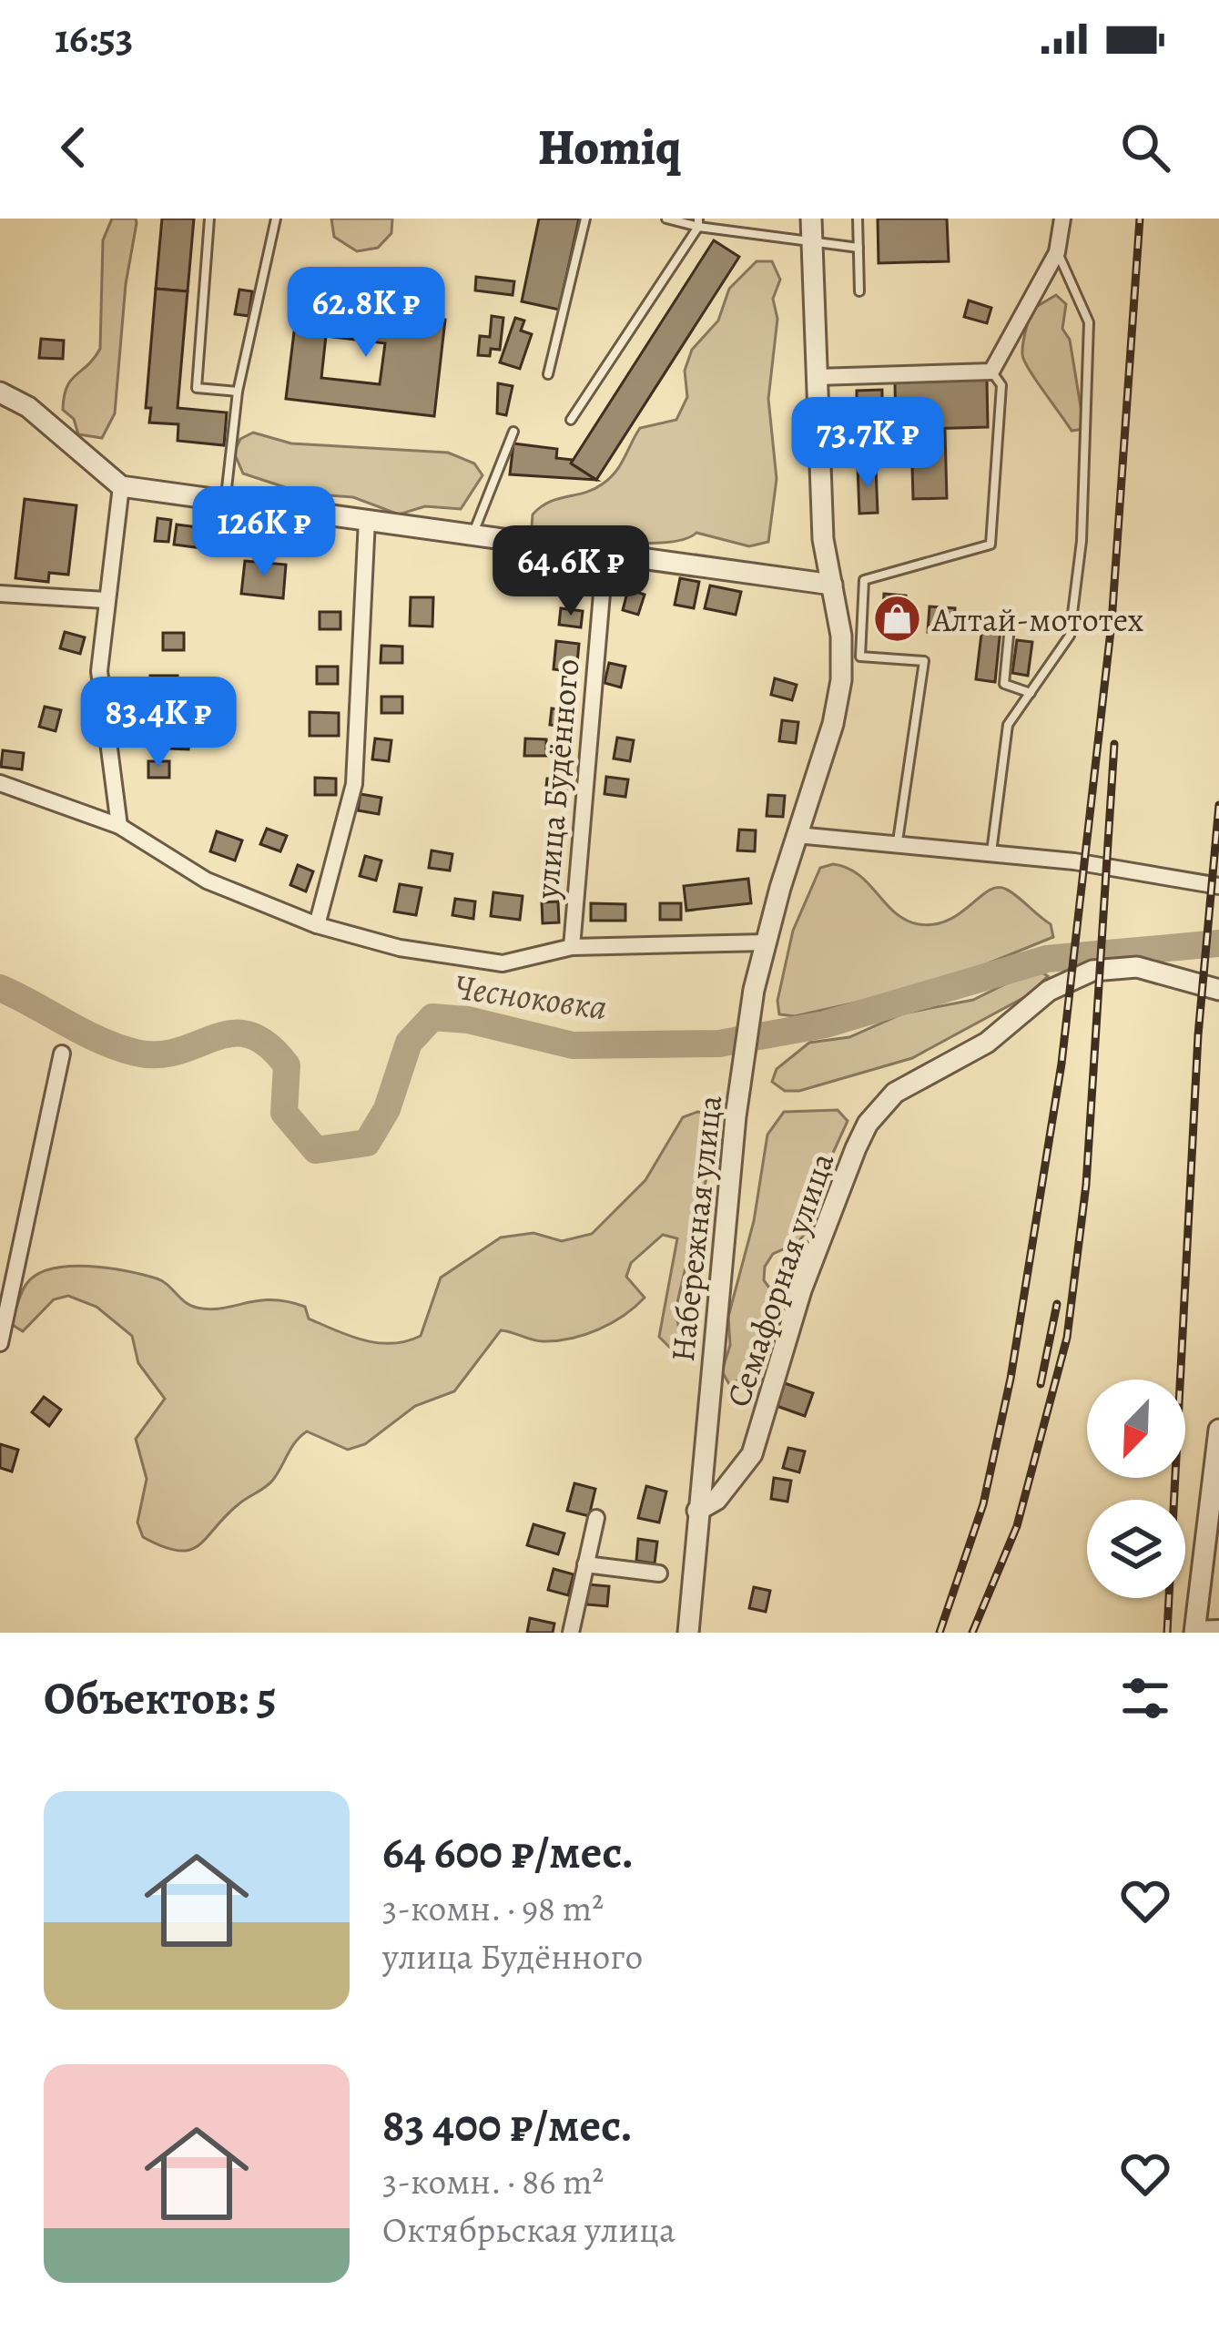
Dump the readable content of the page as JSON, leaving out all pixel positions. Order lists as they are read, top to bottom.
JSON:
{
  "streets": {
    "street": ["улица Будённого", "Набережная улица", "Семафорная улица"]
  },
  "crossings": [
    ["Набережная улица", "Семафорная улица"]
  ],
  "water": ["Чесноковка"],
  "places": {
    "shop": ["Алтай-мототех"]
  },
  "north": "bottom left",
  "page": {
    "status": "16:53",
    "header": "Homiq",
    "price": [
      "62.8K ₽",
      "73.7K ₽",
      "126K ₽",
      "64.6K ₽",
      "83.4K ₽"
    ],
    "heading": "Объектов: 5",
    "list": [
      {
        "name": "64 600 ₽/мес.",
        "note": "3-комн. · 98 m² · улица Будённого"
      },
      {
        "name": "83 400 ₽/мес.",
        "note": "3-комн. · 86 m² · Октябрьская улица"
      }
    ]
  }
}
